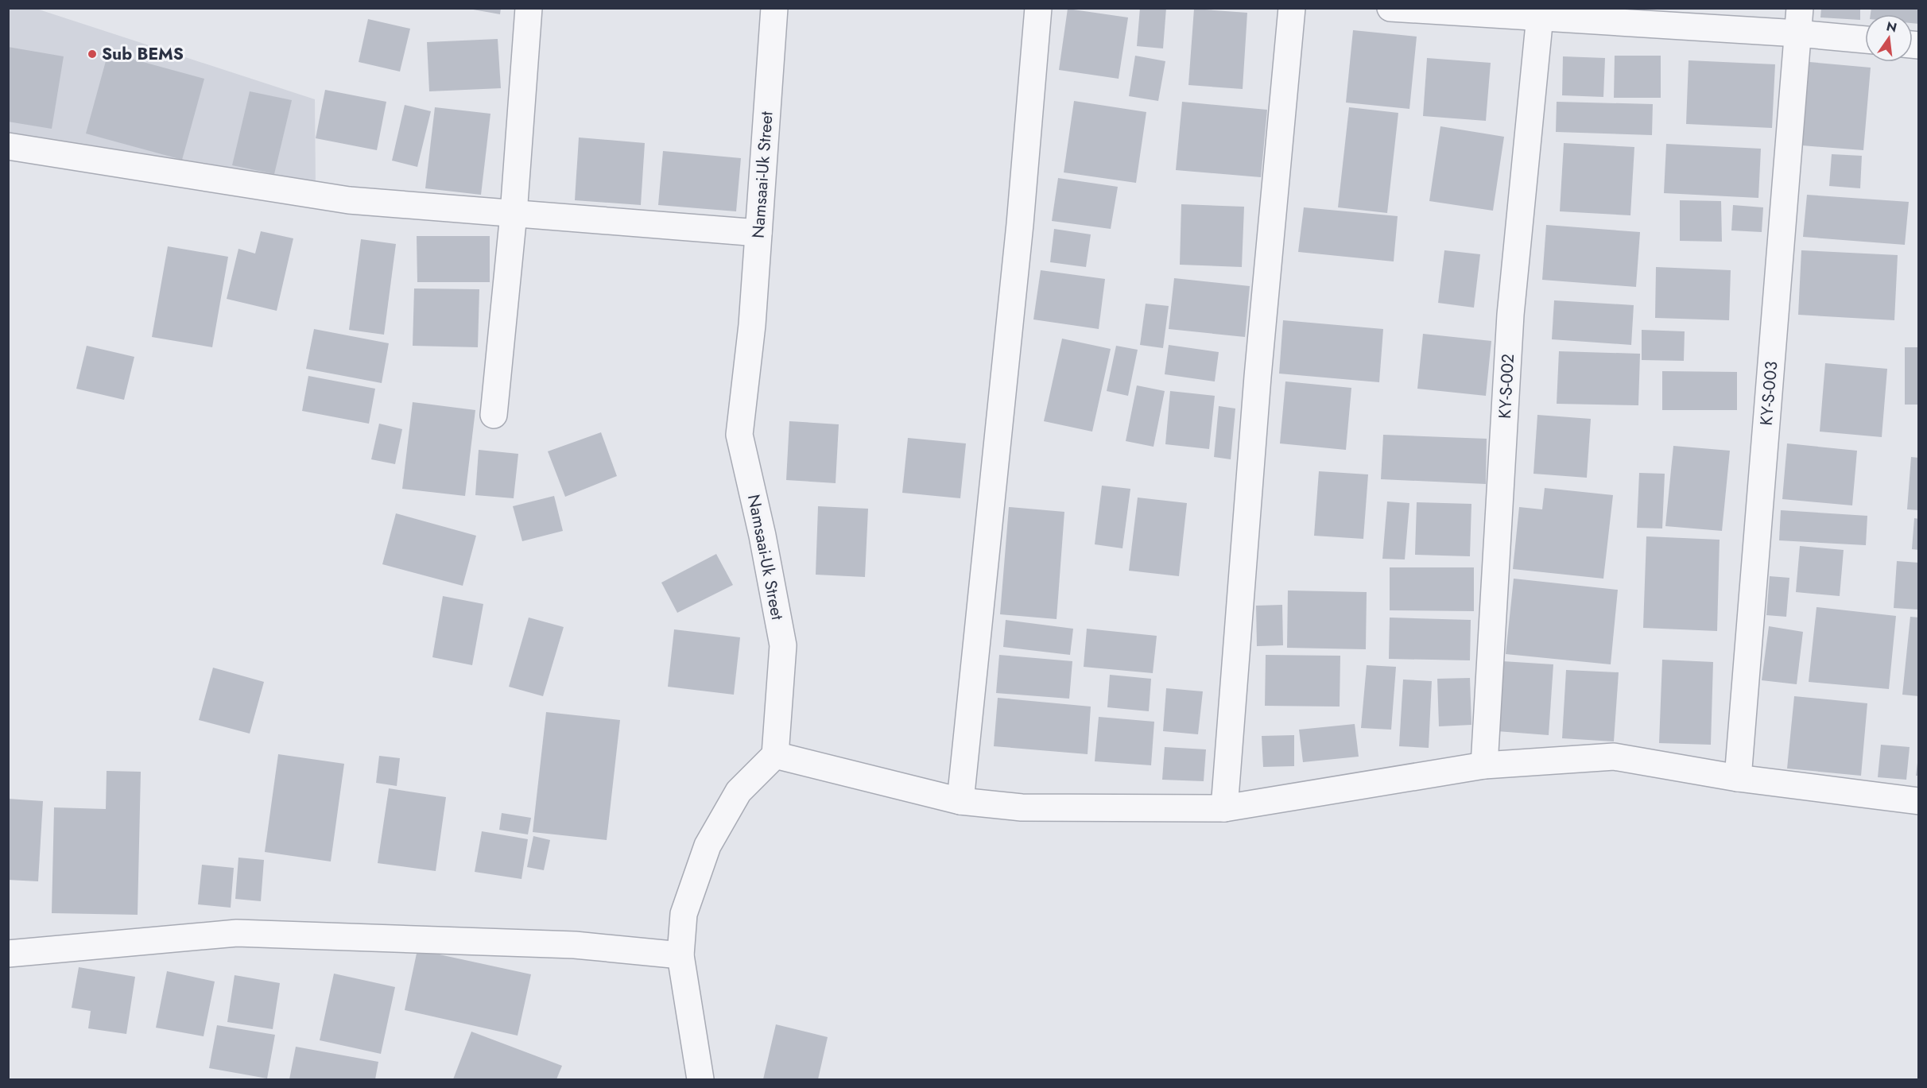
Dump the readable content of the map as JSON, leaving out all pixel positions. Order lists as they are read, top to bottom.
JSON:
{
  "streets": {
    "street": ["Namsaai-Uk Street", "KY-S-002", "KY-S-003"]
  },
  "places": ["Sub BEMS"],
  "north": "top"
}
